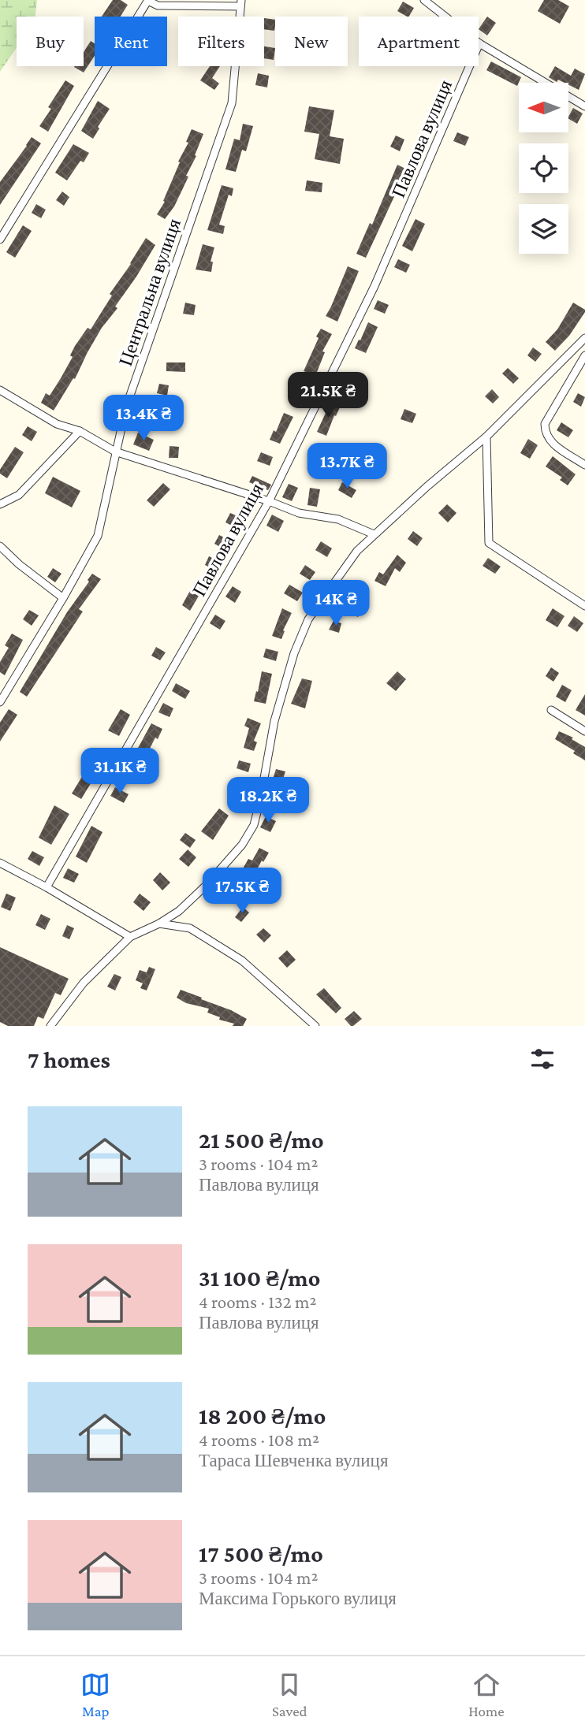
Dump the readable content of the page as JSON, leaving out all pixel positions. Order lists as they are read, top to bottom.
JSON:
{
  "streets": {
    "street": ["Павлова вулиця", "Центральна вулиця"]
  },
  "north": "left",
  "page": {
    "chip": [
      "Buy",
      "Rent",
      "Filters",
      "New",
      "Apartment"
    ],
    "price": [
      "21.5K ₴",
      "13.4K ₴",
      "13.7K ₴",
      "14K ₴",
      "31.1K ₴",
      "18.2K ₴",
      "17.5K ₴"
    ],
    "heading": "7 homes",
    "list": [
      {
        "name": "21 500 ₴/mo",
        "note": "3 rooms · 104 m² · Павлова вулиця"
      },
      {
        "name": "31 100 ₴/mo",
        "note": "4 rooms · 132 m² · Павлова вулиця"
      },
      {
        "name": "18 200 ₴/mo",
        "note": "4 rooms · 108 m² · Тараса Шевченка вулиця"
      },
      {
        "name": "17 500 ₴/mo",
        "note": "3 rooms · 104 m² · Максима Горького вулиця"
      }
    ],
    "tabs": ["Map", "Saved", "Home"]
  }
}
